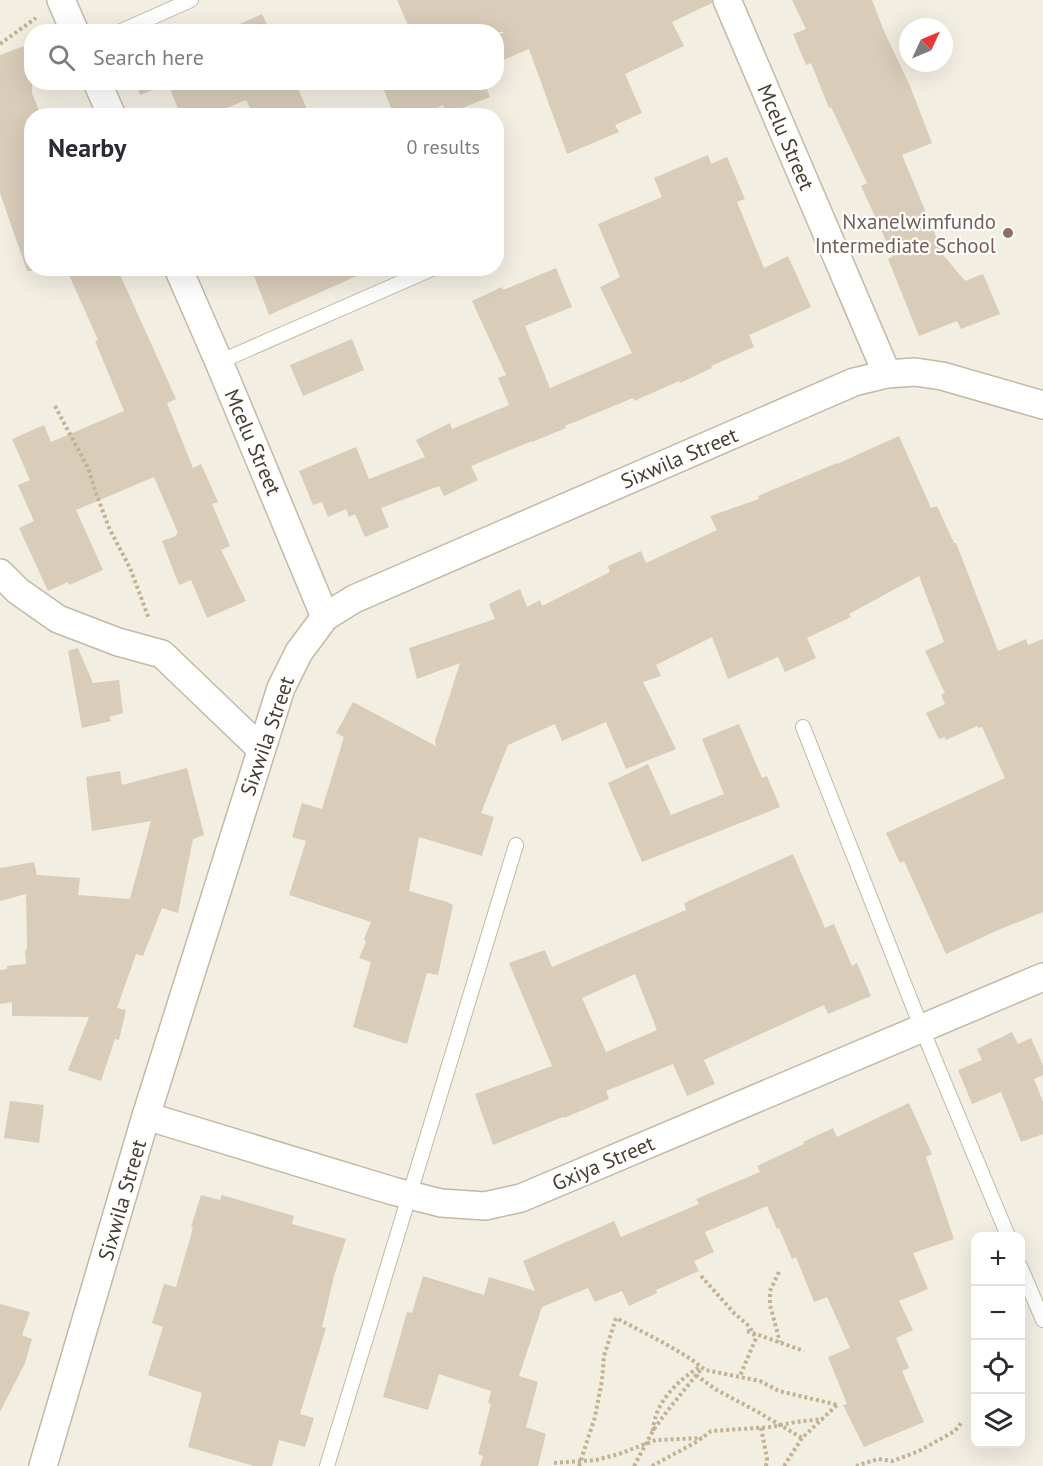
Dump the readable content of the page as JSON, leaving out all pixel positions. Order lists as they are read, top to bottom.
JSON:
{
  "streets": {
    "street": ["Mcelu Street", "Sixwila Street", "Gxiya Street"]
  },
  "crossings": [
    ["Mcelu Street", "Sixwila Street"],
    ["Sixwila Street", "Gxiya Street"]
  ],
  "places": ["Nxanelwimfundo Intermediate School"],
  "north": "top right",
  "page": {
    "search": "Search here",
    "heading": ["Nearby", "0 results"],
    "map_buttons": ["+", "−"]
  }
}
